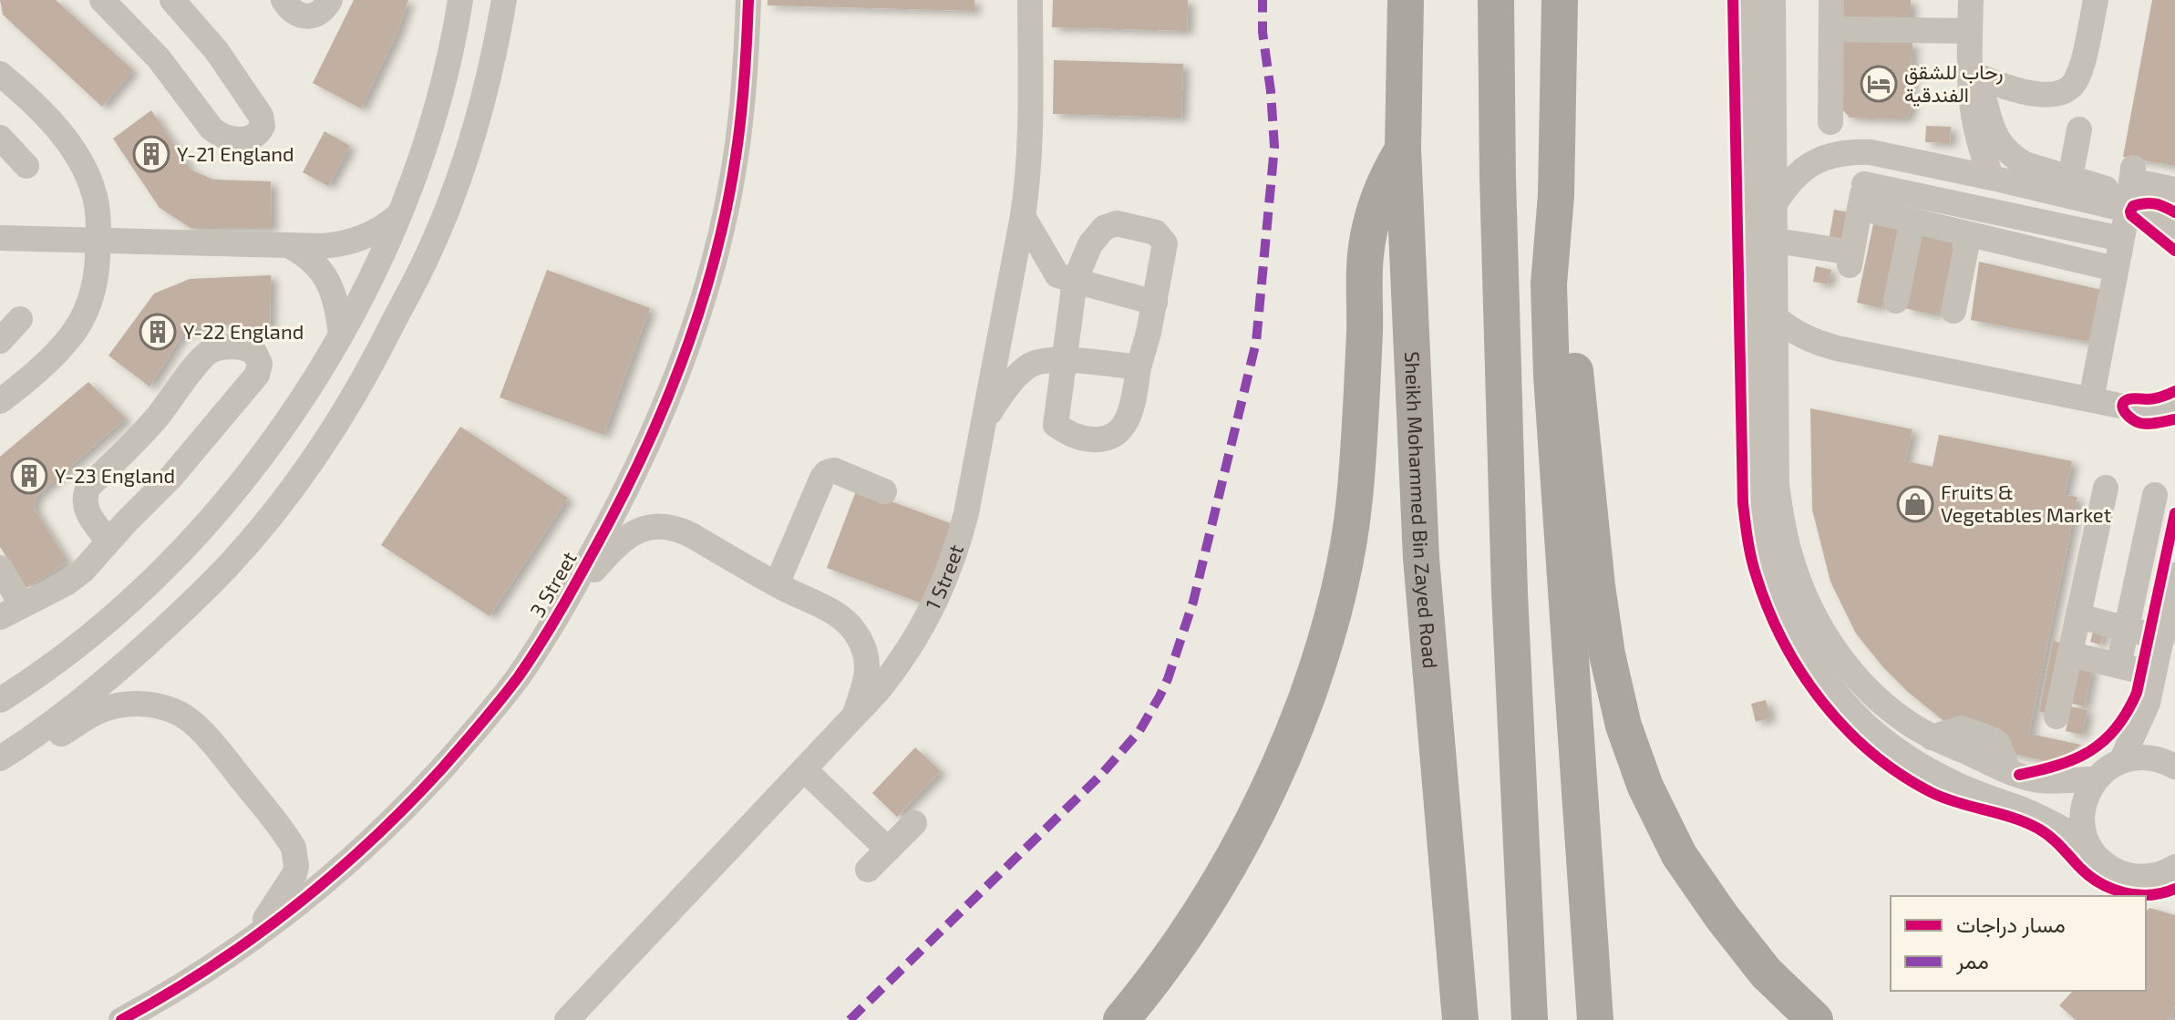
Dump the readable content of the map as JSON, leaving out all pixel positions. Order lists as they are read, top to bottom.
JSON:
{
  "streets": {
    "highway": ["Sheikh Mohammed Bin Zayed Road"],
    "street": ["1 Street", "3 Street"]
  },
  "places": {
    "hotel": ["رحاب للشقق الفندقية"],
    "building": ["Y-21 England", "Y-22 England", "Y-23 England"],
    "shop": ["Fruits & Vegetables Market"]
  },
  "legend": ["مسار دراجات", "ممر"]
}
